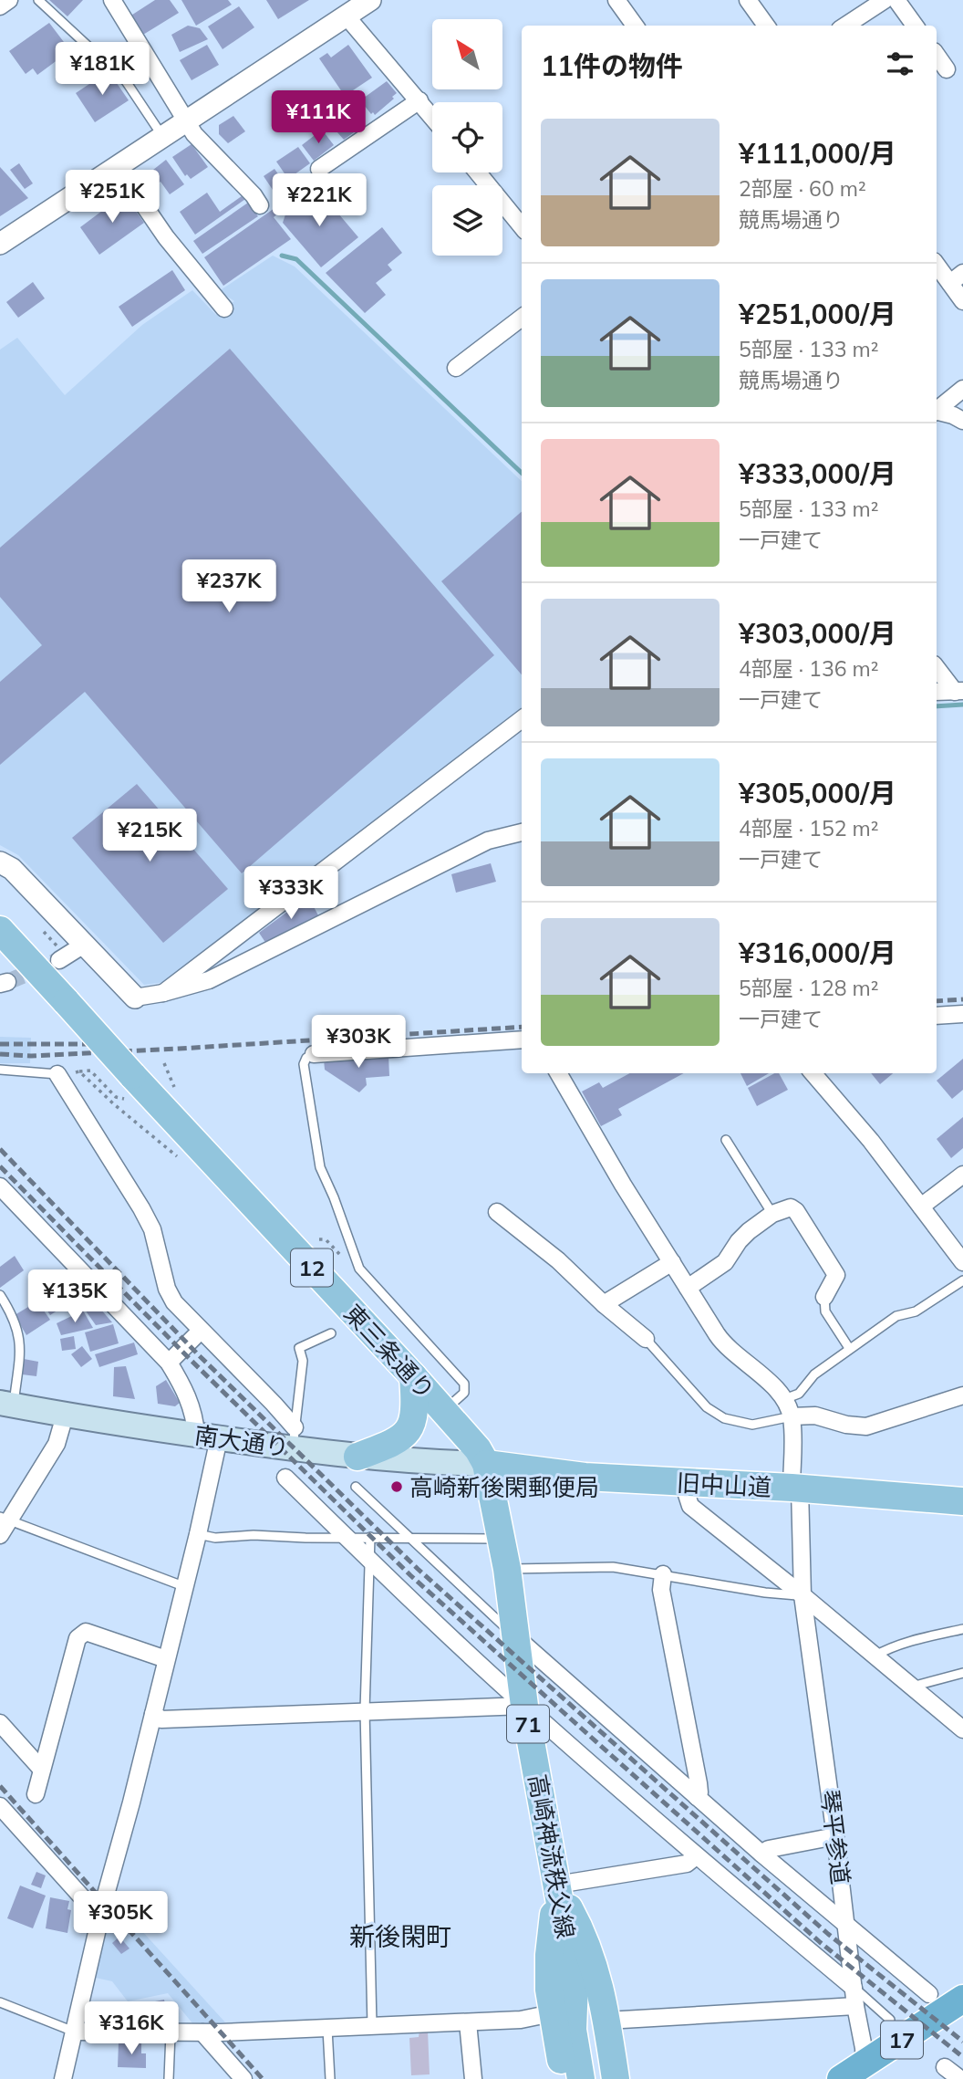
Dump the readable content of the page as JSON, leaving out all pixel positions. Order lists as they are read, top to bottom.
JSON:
{
  "streets": {
    "highway": ["17"],
    "main road": [
      "12",
      "東三条通り",
      "南大通り",
      "旧中山道",
      "71",
      "高崎神流秩父線"
    ],
    "street": ["琴平参道"]
  },
  "crossings": [
    ["12", "東三条通り"],
    ["東三条通り", "南大通り"],
    ["東三条通り", "旧中山道"],
    ["東三条通り", "高崎神流秩父線"],
    ["南大通り", "旧中山道"],
    ["南大通り", "高崎神流秩父線"],
    ["旧中山道", "琴平参道"],
    ["旧中山道", "高崎神流秩父線"],
    ["71", "高崎神流秩父線"],
    ["琴平参道", "17"]
  ],
  "districts": ["新後閑町"],
  "places": ["高崎新後閑郵便局"],
  "north": "top left",
  "page": {
    "heading": "11件の物件",
    "price": [
      "¥181K",
      "¥111K",
      "¥251K",
      "¥221K",
      "¥237K",
      "¥215K",
      "¥333K",
      "¥303K",
      "¥135K",
      "¥305K",
      "¥316K"
    ],
    "list": [
      {
        "name": "¥111,000/月",
        "note": "2部屋 · 60 m² · 競馬場通り"
      },
      {
        "name": "¥251,000/月",
        "note": "5部屋 · 133 m² · 競馬場通り"
      },
      {
        "name": "¥333,000/月",
        "note": "5部屋 · 133 m² · 一戸建て"
      },
      {
        "name": "¥303,000/月",
        "note": "4部屋 · 136 m² · 一戸建て"
      },
      {
        "name": "¥305,000/月",
        "note": "4部屋 · 152 m² · 一戸建て"
      },
      {
        "name": "¥316,000/月",
        "note": "5部屋 · 128 m² · 一戸建て"
      }
    ]
  }
}
